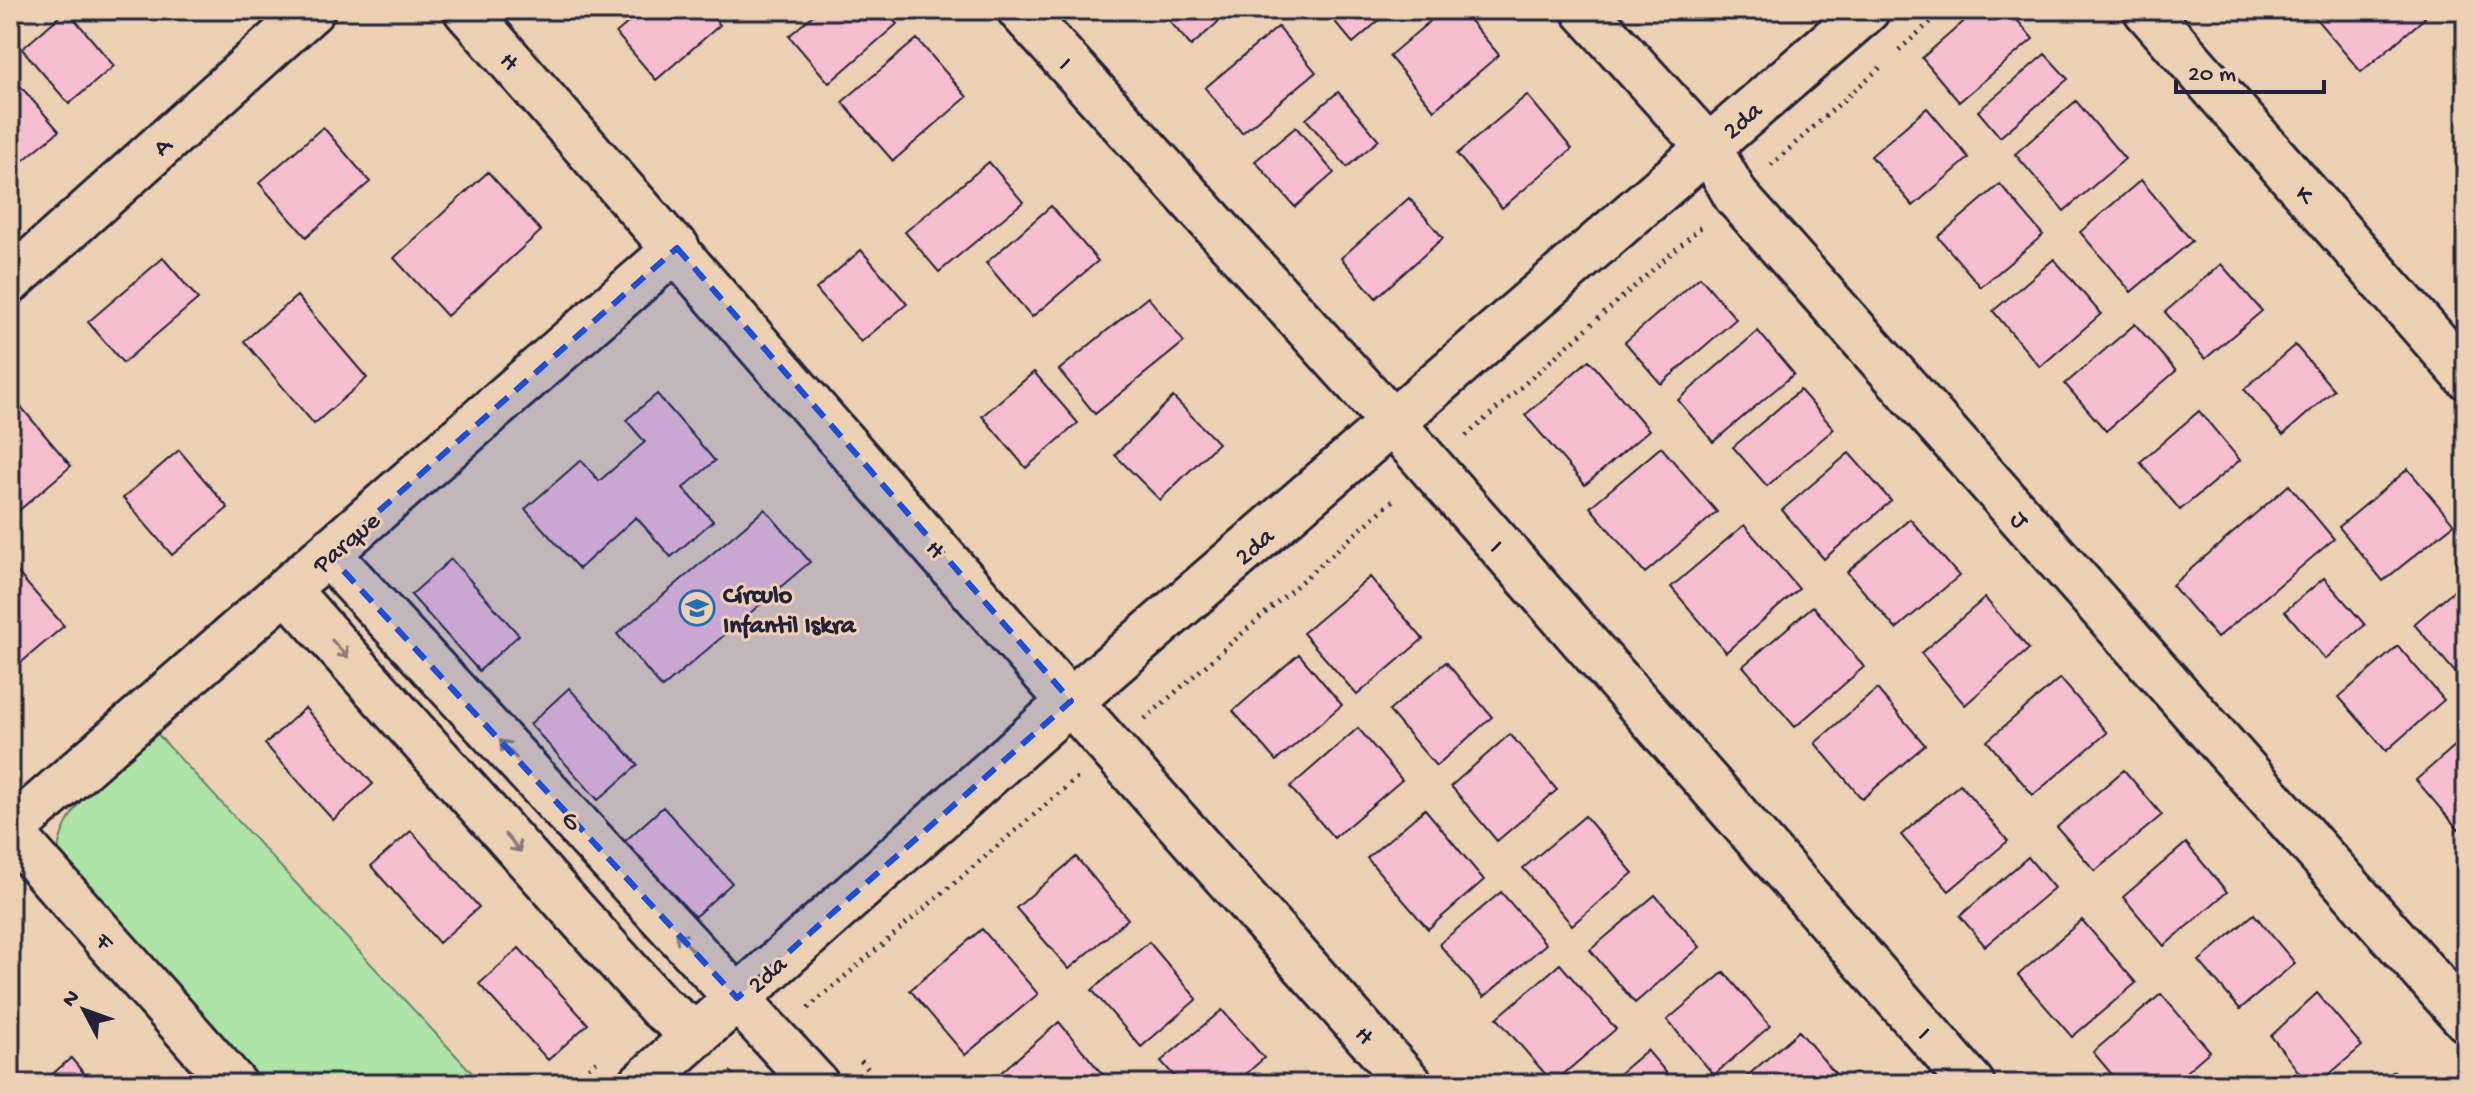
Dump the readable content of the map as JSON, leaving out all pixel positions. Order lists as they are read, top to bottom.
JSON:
{
  "streets": {
    "street": [
      "H",
      "I",
      "2da",
      "A",
      "K",
      "J",
      "Parque",
      "G",
      "F"
    ]
  },
  "crossings": [
    ["H", "2da"],
    ["H", "Parque"],
    ["I", "2da"],
    ["2da", "J"],
    ["2da", "G"],
    ["Parque", "G"],
    ["Parque", "F"]
  ],
  "places": {
    "school or university": ["Círculo Infantil Iskra"]
  },
  "scale_bar": "20 m",
  "north": "top left"
}
